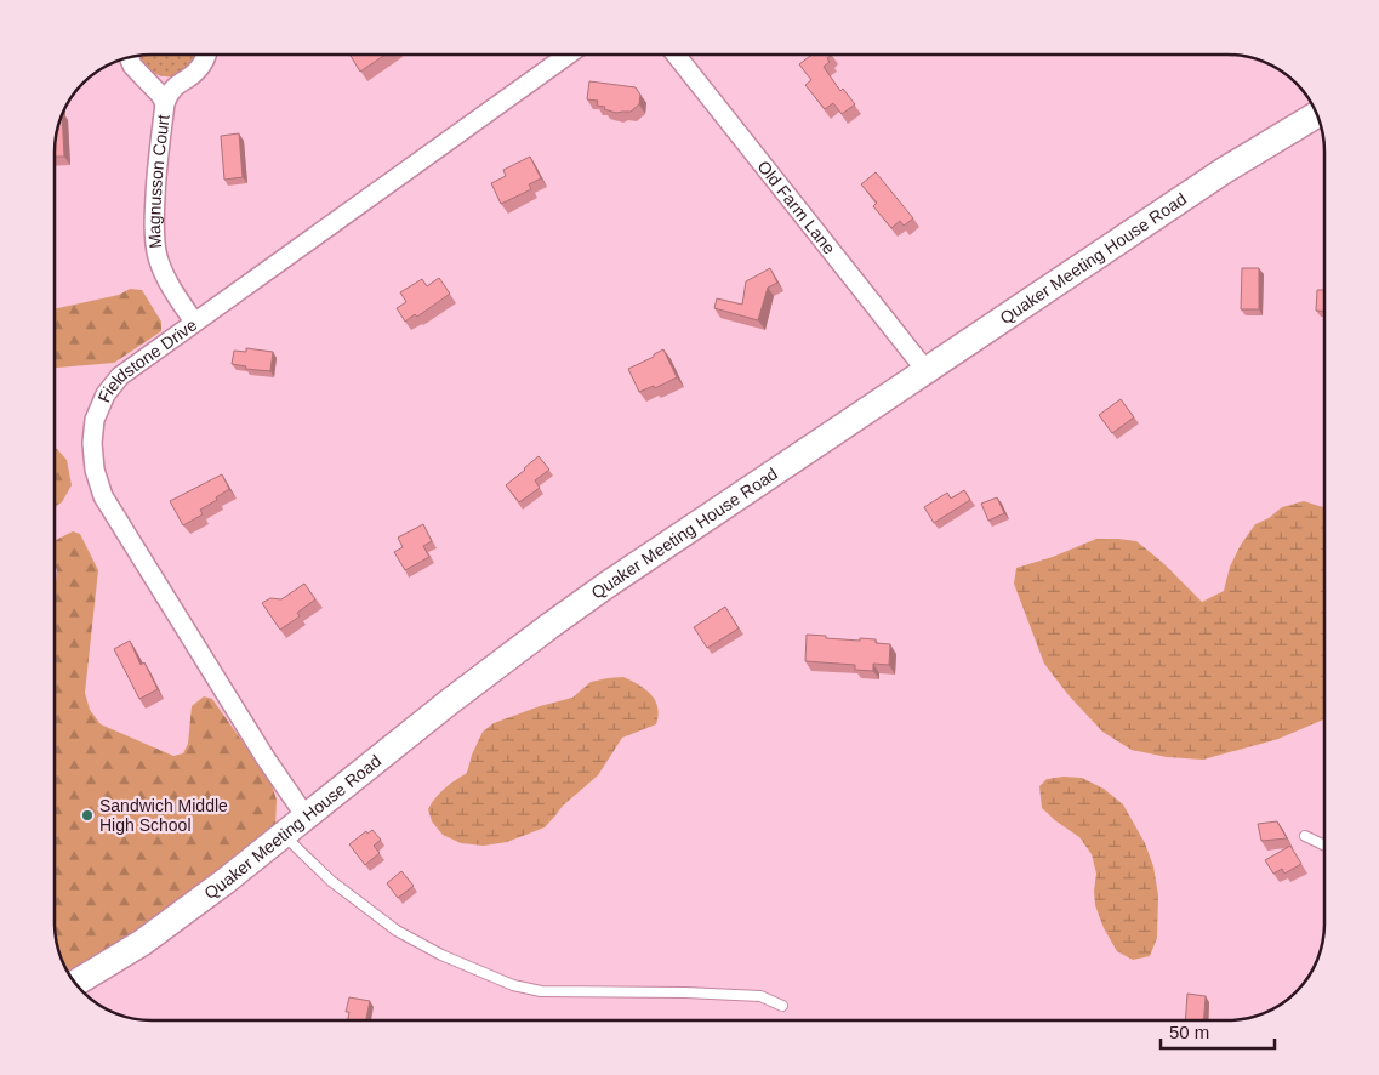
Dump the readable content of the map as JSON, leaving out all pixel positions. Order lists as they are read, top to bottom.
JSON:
{
  "streets": {
    "main road": ["Quaker Meeting House Road"],
    "street": ["Magnusson Court", "Old Farm Lane", "Fieldstone Drive"]
  },
  "crossings": [
    ["Magnusson Court", "Fieldstone Drive"],
    ["Old Farm Lane", "Quaker Meeting House Road"],
    ["Quaker Meeting House Road", "Fieldstone Drive"]
  ],
  "places": ["Sandwich Middle High School"],
  "scale_bar": "50 m"
}
